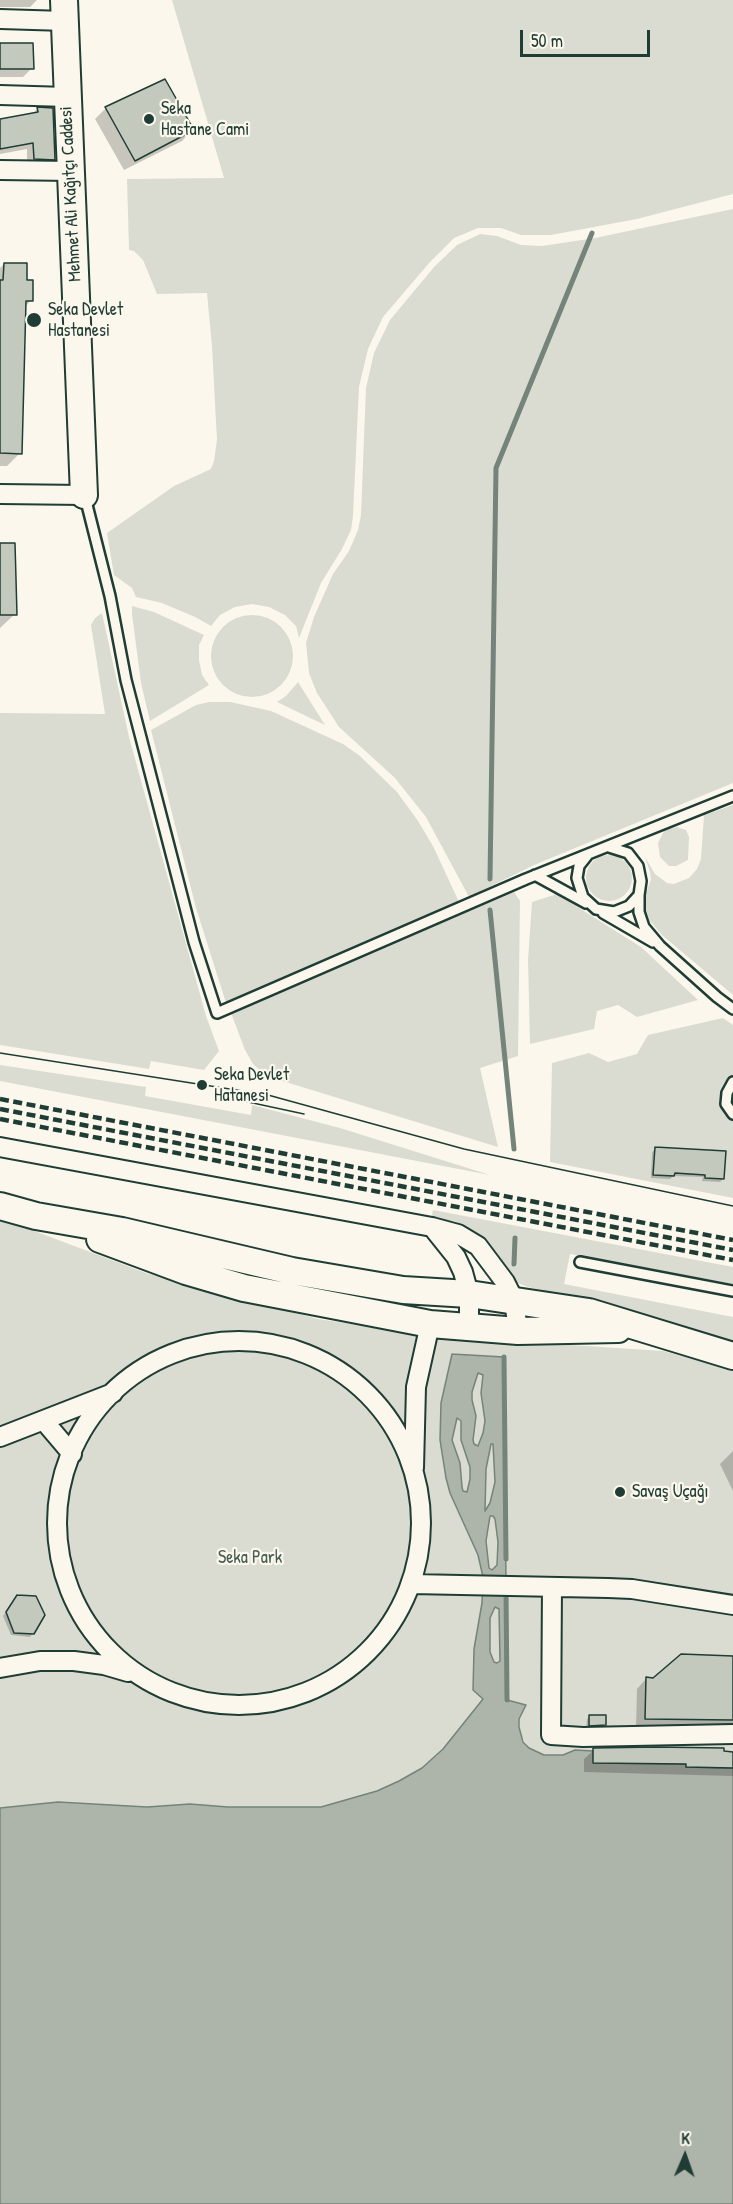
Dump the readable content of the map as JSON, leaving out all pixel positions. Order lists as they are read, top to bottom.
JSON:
{
  "streets": {
    "main road": ["Mehmet Ali Kağıtçı Caddesi"]
  },
  "parks": ["Seka Park"],
  "places": [
    "Seka Hastane Cami",
    "Seka Devlet Hastanesi",
    "Seka Devlet Hatanesi",
    "Savaş Uçağı"
  ],
  "scale_bar": "50 m",
  "north": "top"
}
